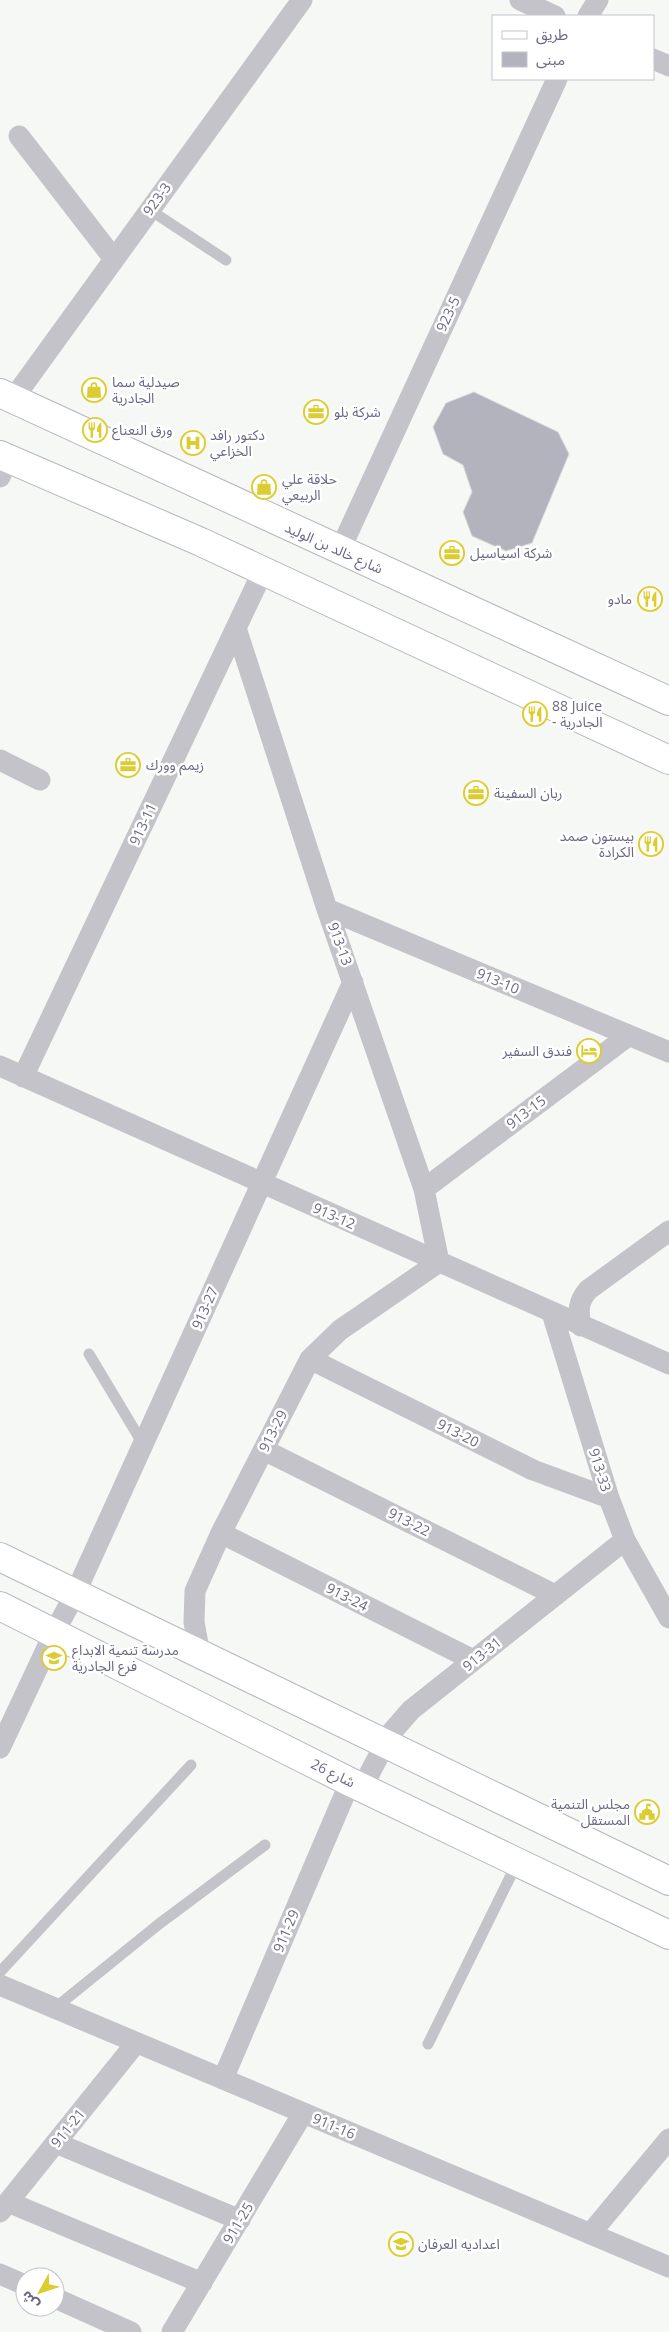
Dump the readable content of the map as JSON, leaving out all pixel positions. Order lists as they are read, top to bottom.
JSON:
{
  "streets": {
    "street": [
      "923-3",
      "923-5",
      "شارع خالد بن الوليد",
      "913-11",
      "913-13",
      "913-10",
      "913-15",
      "913-12",
      "913-27",
      "913-29",
      "913-20",
      "913-33",
      "913-22",
      "913-24",
      "913-31",
      "شارع 26",
      "911-29",
      "911-16",
      "911-21",
      "911-25"
    ]
  },
  "crossings": [
    ["923-3", "شارع خالد بن الوليد"],
    ["923-5", "شارع خالد بن الوليد"],
    ["913-11", "913-13"],
    ["913-11", "913-12"],
    ["913-13", "913-10"],
    ["913-13", "913-15"],
    ["913-13", "913-12"],
    ["913-13", "913-27"],
    ["913-13", "913-29"],
    ["913-10", "913-15"],
    ["913-12", "913-27"],
    ["913-12", "913-29"],
    ["913-12", "913-33"],
    ["913-27", "شارع 26"],
    ["913-29", "913-20"],
    ["913-29", "913-22"],
    ["913-29", "913-24"],
    ["913-20", "913-33"],
    ["913-33", "913-31"],
    ["913-22", "913-31"],
    ["913-24", "913-31"],
    ["913-31", "شارع 26"],
    ["913-31", "911-29"],
    ["شارع 26", "911-29"],
    ["911-29", "911-16"],
    ["911-16", "911-21"],
    ["911-16", "911-25"]
  ],
  "places": {
    "shop": ["صيدلية سما الجادرية", "حلاقة علي الربيعي"],
    "office": [
      "شركة بلو",
      "شركة اسياسيل",
      "زيمم وورك",
      "ربان السفينة"
    ],
    "restaurant": [
      "ورق النعناع",
      "مادو",
      "88 Juice - الجادرية",
      "بيستون صمد الكرادة"
    ],
    "hospital": ["دكتور رافد الخزاعي"],
    "hotel": ["فندق السفير"],
    "school or university": ["مدرسة تنمية الابداع فرع الجادرية", "اعداديه العرفان"],
    "public building": ["مجلس التنمية المستقل"]
  },
  "legend": ["طريق", "مبنى"],
  "north": "bottom left"
}
